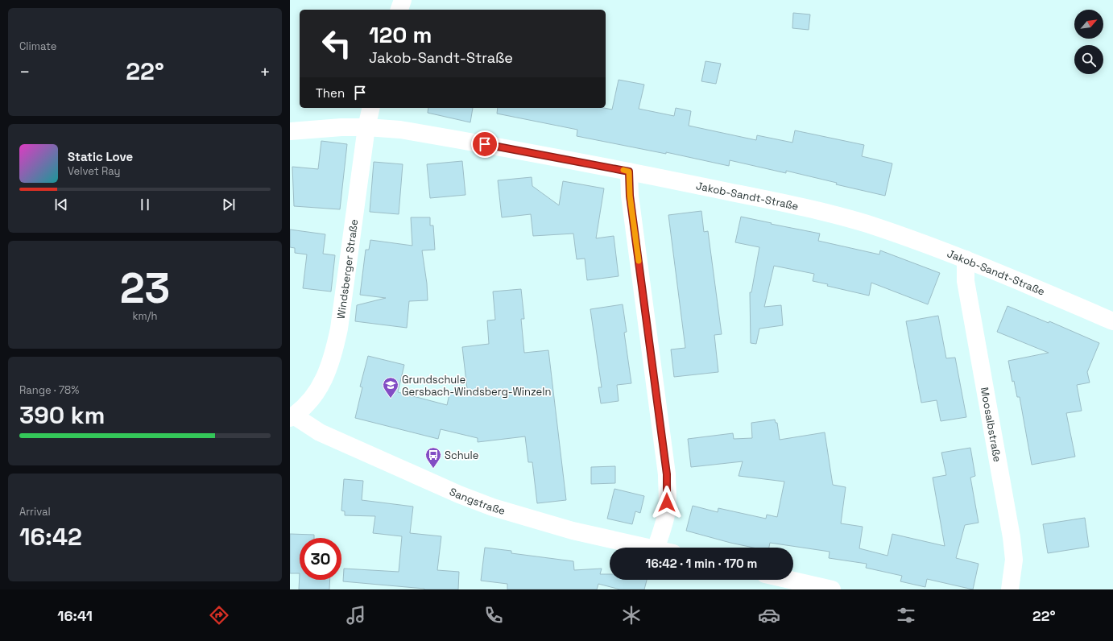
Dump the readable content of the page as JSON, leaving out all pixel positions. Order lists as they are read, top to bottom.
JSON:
{
  "streets": {
    "street": [
      "Jakob-Sandt-Straße",
      "Windsberger Straße",
      "Moosalbstraße",
      "Sangstraße"
    ]
  },
  "crossings": [
    ["Jakob-Sandt-Straße", "Windsberger Straße"],
    ["Jakob-Sandt-Straße", "Moosalbstraße"],
    ["Windsberger Straße", "Sangstraße"]
  ],
  "places": {
    "school or university": ["Grundschule Gersbach-Windsberg-Winzeln"],
    "bus stop": ["Schule"]
  },
  "north": "top right",
  "page": {
    "tile": [
      "Climate",
      ["23", "km/h"],
      ["Range · 78%", "390 km"],
      ["Arrival", "16:42"]
    ],
    "turn": ["120 m", "Jakob-Sandt-Straße"],
    "heat": ["−", "22°", "+"],
    "then": "Then",
    "song": ["Static Love", "Velvet Ray"],
    "limit": "30",
    "trip": "16:42 · 1 min · 170 m",
    "tabs": ["16:41", "22°"]
  }
}
